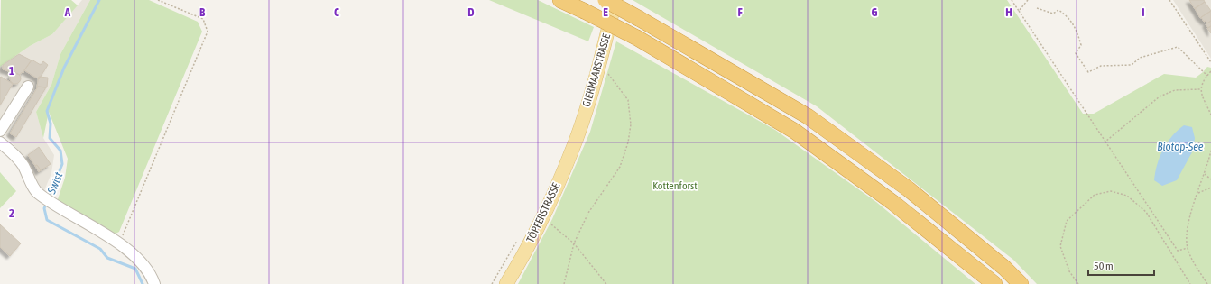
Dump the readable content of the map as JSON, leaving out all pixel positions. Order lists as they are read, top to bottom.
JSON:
{
  "streets": {
    "main road": ["GIERMAARSTRASSE", "TÖPFERSTRASSE"]
  },
  "crossings": [
    ["GIERMAARSTRASSE", "TÖPFERSTRASSE"]
  ],
  "water": ["Biotop-See", "Swist"],
  "parks": ["Kottenforst"],
  "scale_bar": "50 m",
  "grid": {
    "columns": [
      "A",
      "B",
      "C",
      "D",
      "E",
      "F",
      "G",
      "H",
      "I"
    ],
    "rows": ["1", "2"]
  }
}
